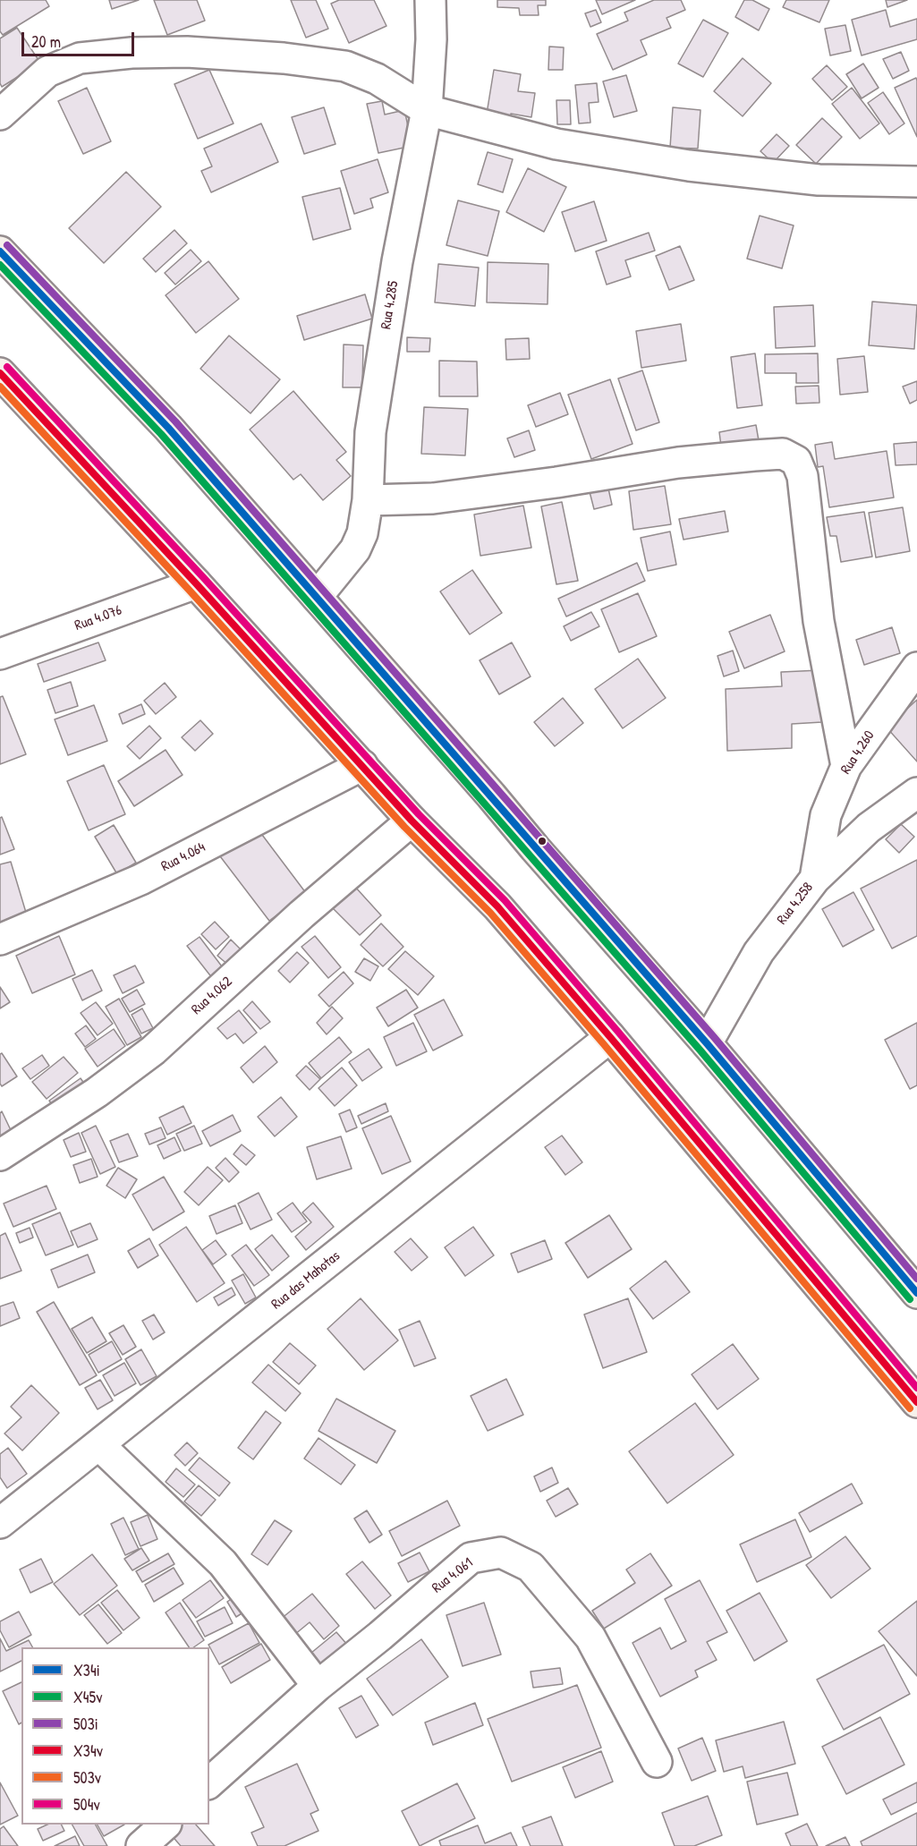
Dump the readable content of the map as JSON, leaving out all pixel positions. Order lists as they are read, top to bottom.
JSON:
{
  "streets": {
    "street": [
      "Rua 4.285",
      "Rua 4.076",
      "Rua 4.260",
      "Rua 4.064",
      "Rua 4.258",
      "Rua 4.062",
      "Rua das Mahotas",
      "Rua 4.061"
    ]
  },
  "crossings": [
    ["Rua 4.260", "Rua 4.258"]
  ],
  "lines": [
    "transit line 503i",
    "transit line X34i",
    "transit line X45v",
    "transit line 504v",
    "transit line X34v",
    "transit line 503v"
  ],
  "legend": [
    "X34i",
    "X45v",
    "503i",
    "X34v",
    "503v",
    "504v"
  ],
  "scale_bar": "20 m"
}
